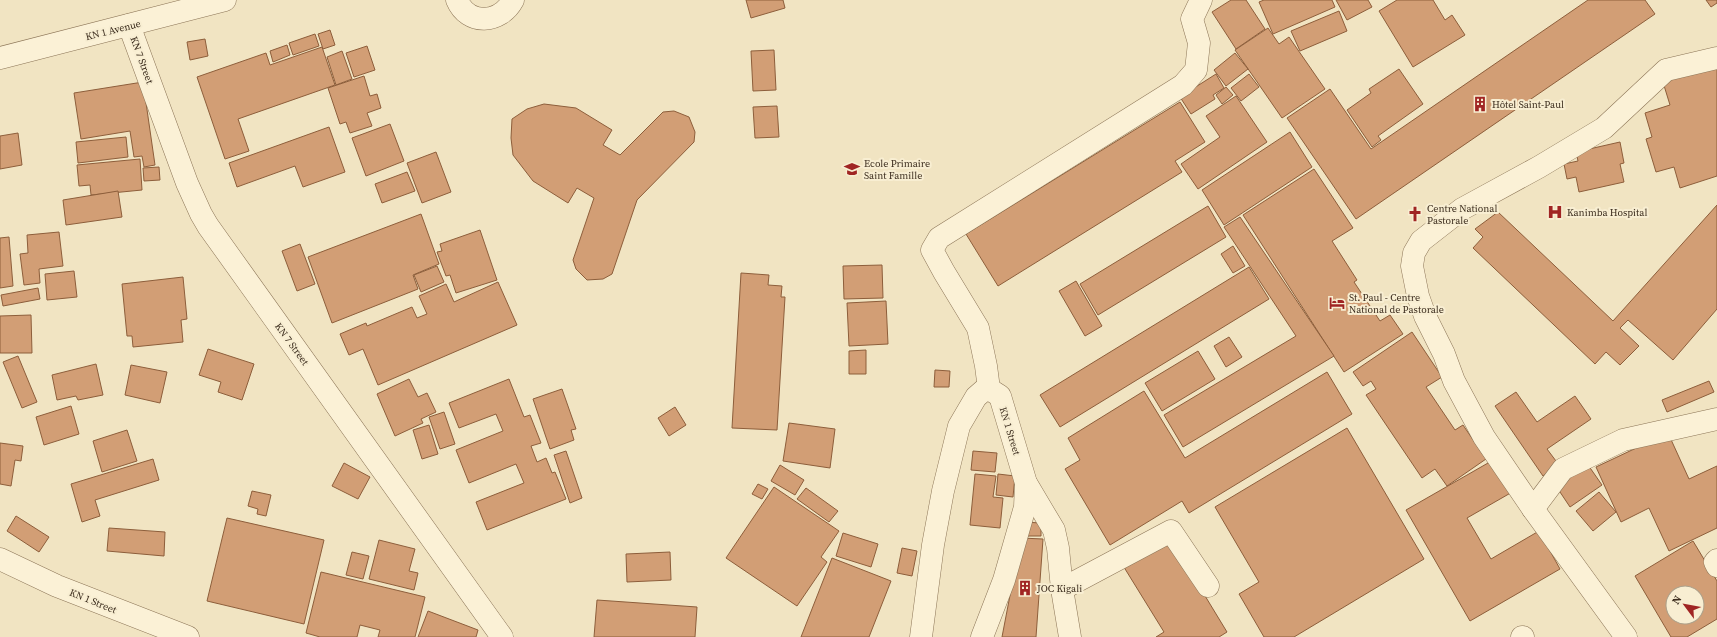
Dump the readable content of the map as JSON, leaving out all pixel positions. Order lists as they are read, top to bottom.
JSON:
{
  "streets": {
    "street": ["KN 1 Avenue", "KN 7 Street", "KN 1 Street"]
  },
  "crossings": [
    ["KN 1 Avenue", "KN 7 Street"]
  ],
  "places": {
    "building": ["Hôtel Saint-Paul", "JOC Kigali"],
    "school or university": ["Ecole Primaire Saint Famille"],
    "hospital": ["Kanimba Hospital"],
    "church": ["Centre National Pastorale"],
    "hotel": ["St. Paul - Centre National de Pastorale"]
  },
  "north": "top left"
}
